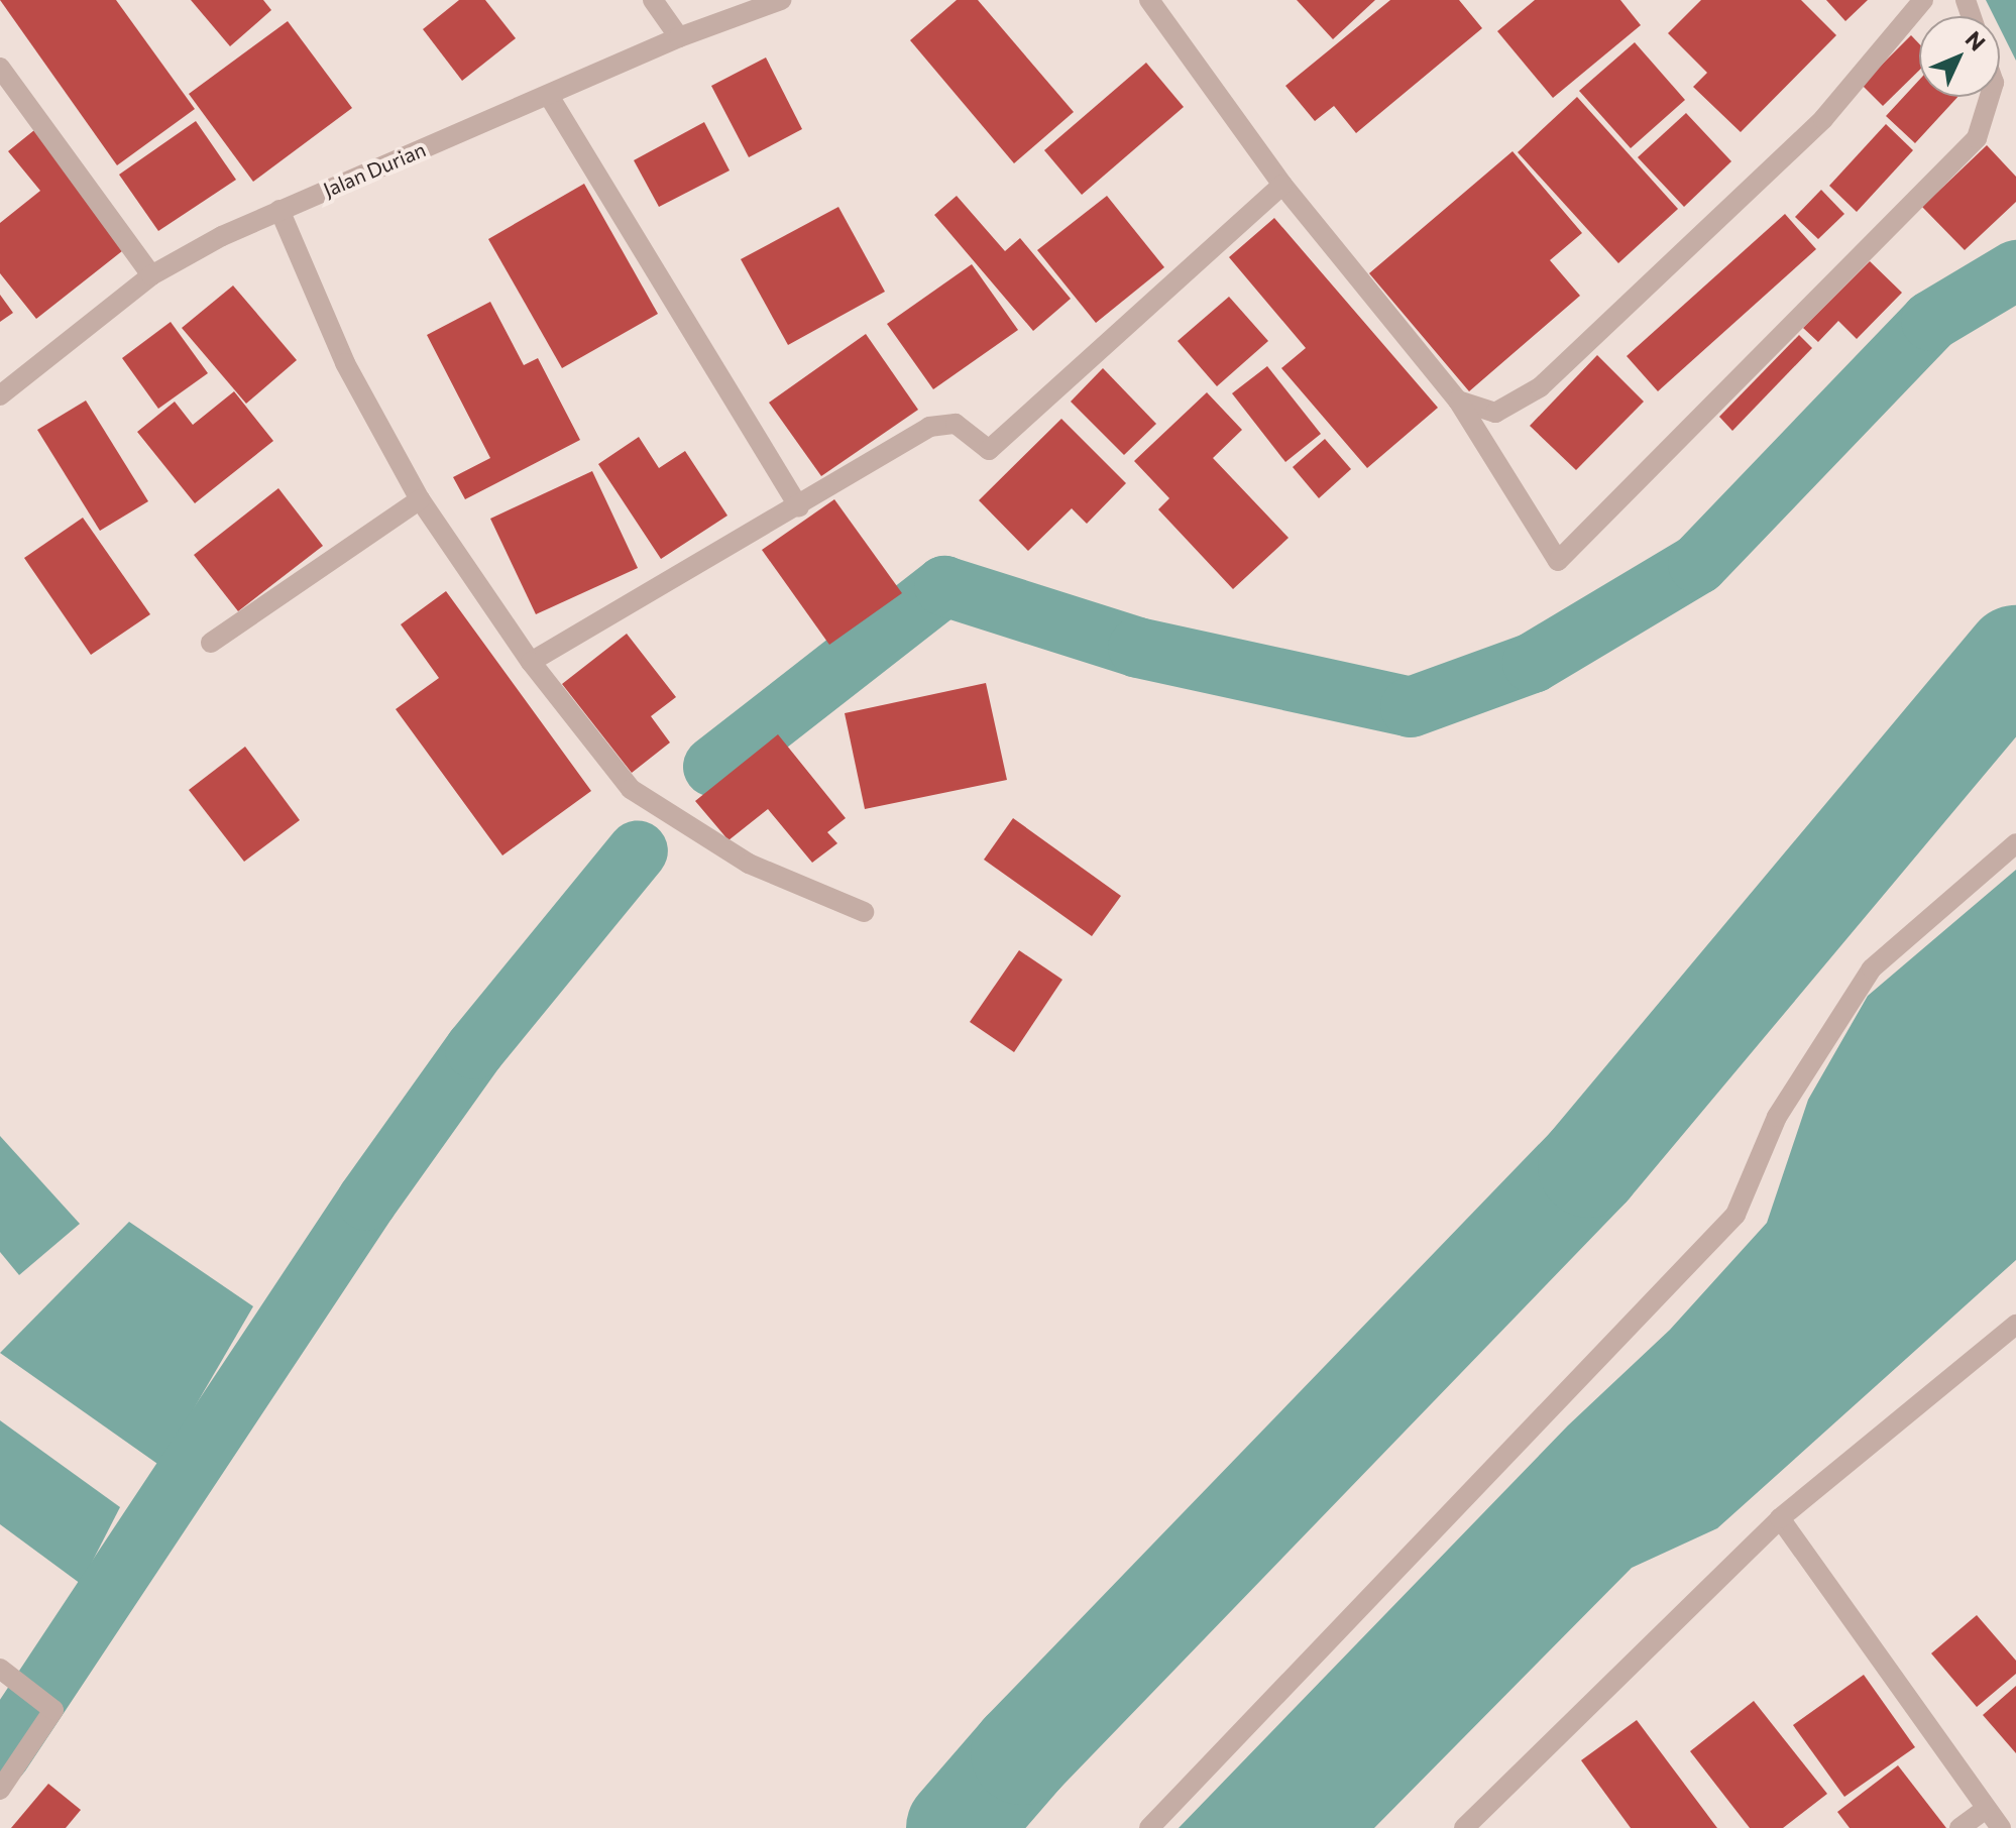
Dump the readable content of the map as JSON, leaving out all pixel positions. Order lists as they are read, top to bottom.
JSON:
{
  "streets": {
    "street": ["Jalan Durian"]
  },
  "north": "top right"
}
